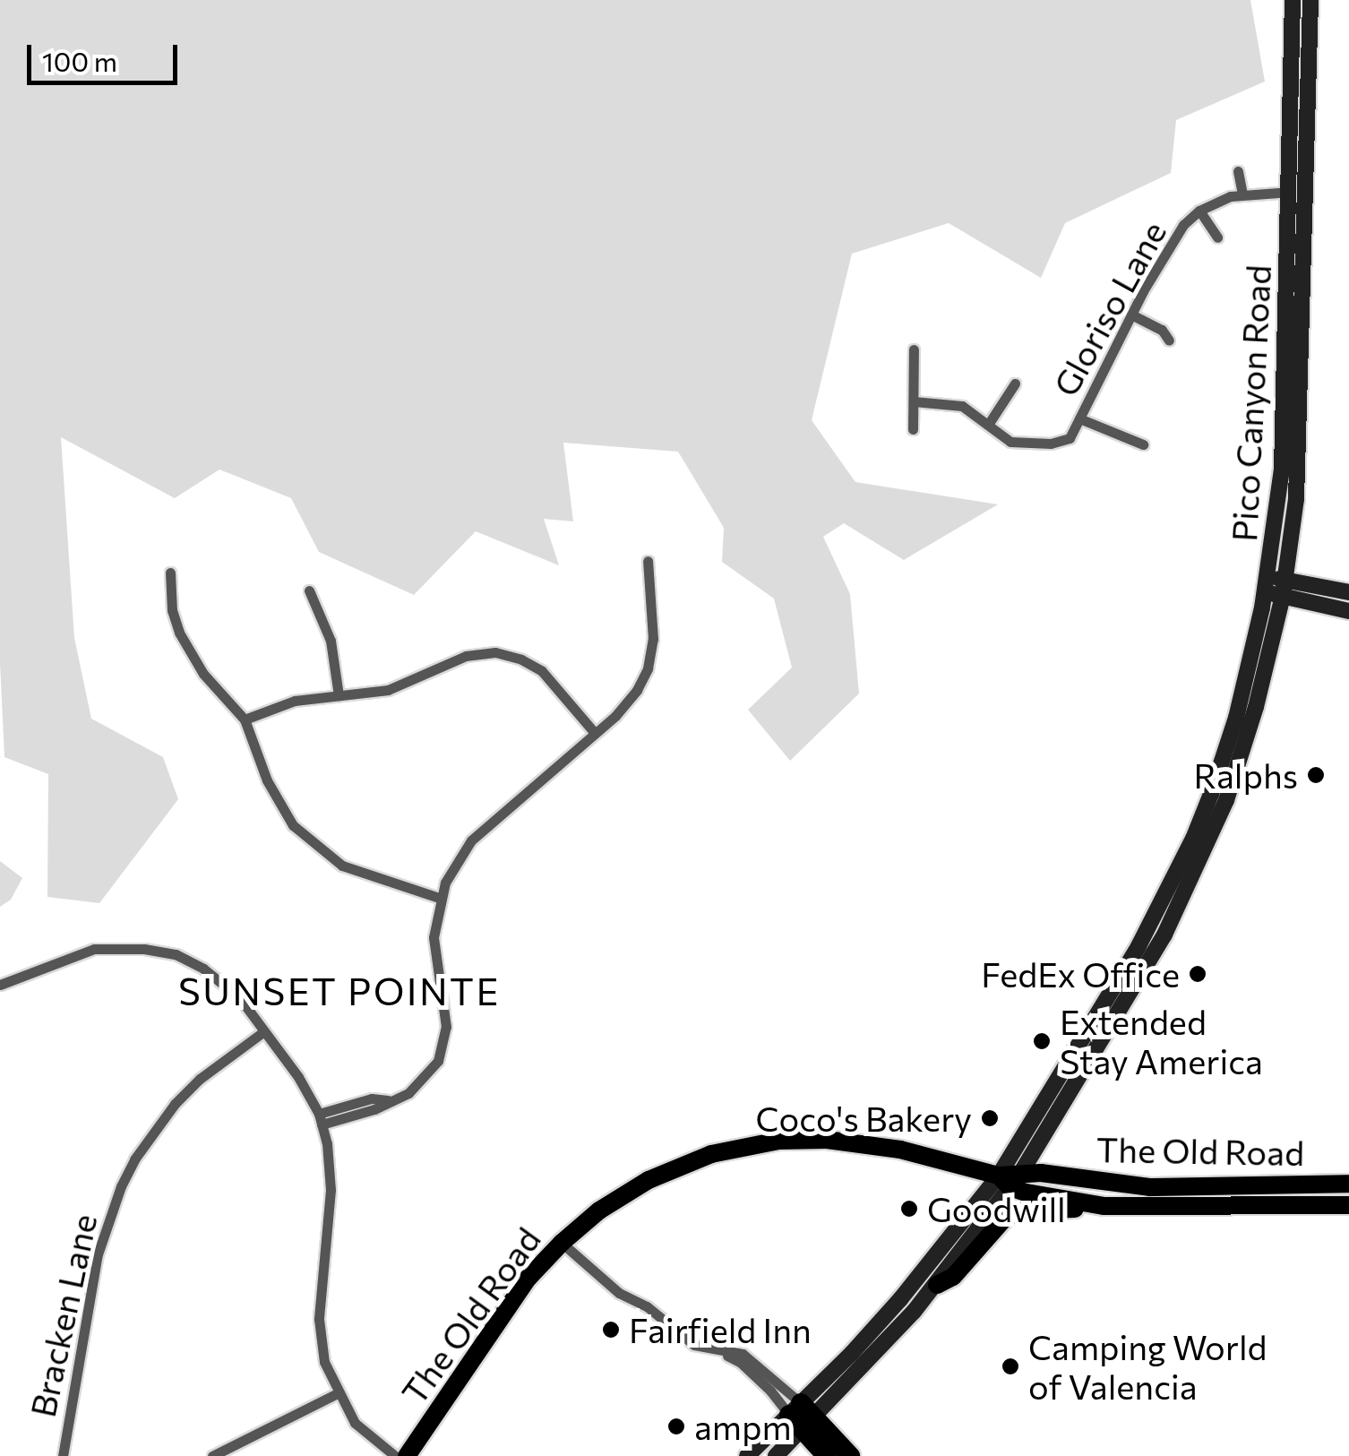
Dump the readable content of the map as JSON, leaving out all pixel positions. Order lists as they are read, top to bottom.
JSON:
{
  "streets": {
    "main road": ["Pico Canyon Road", "The Old Road"],
    "street": ["Gloriso Lane", "Bracken Lane"]
  },
  "crossings": [
    ["Gloriso Lane", "Pico Canyon Road"],
    ["Pico Canyon Road", "The Old Road"]
  ],
  "districts": ["SUNSET POINTE"],
  "places": [
    "Ralphs",
    "FedEx Office",
    "Extended Stay America",
    "Coco's Bakery",
    "Goodwill",
    "Fairfield Inn",
    "Camping World of Valencia",
    "ampm"
  ],
  "scale_bar": "100 m"
}
